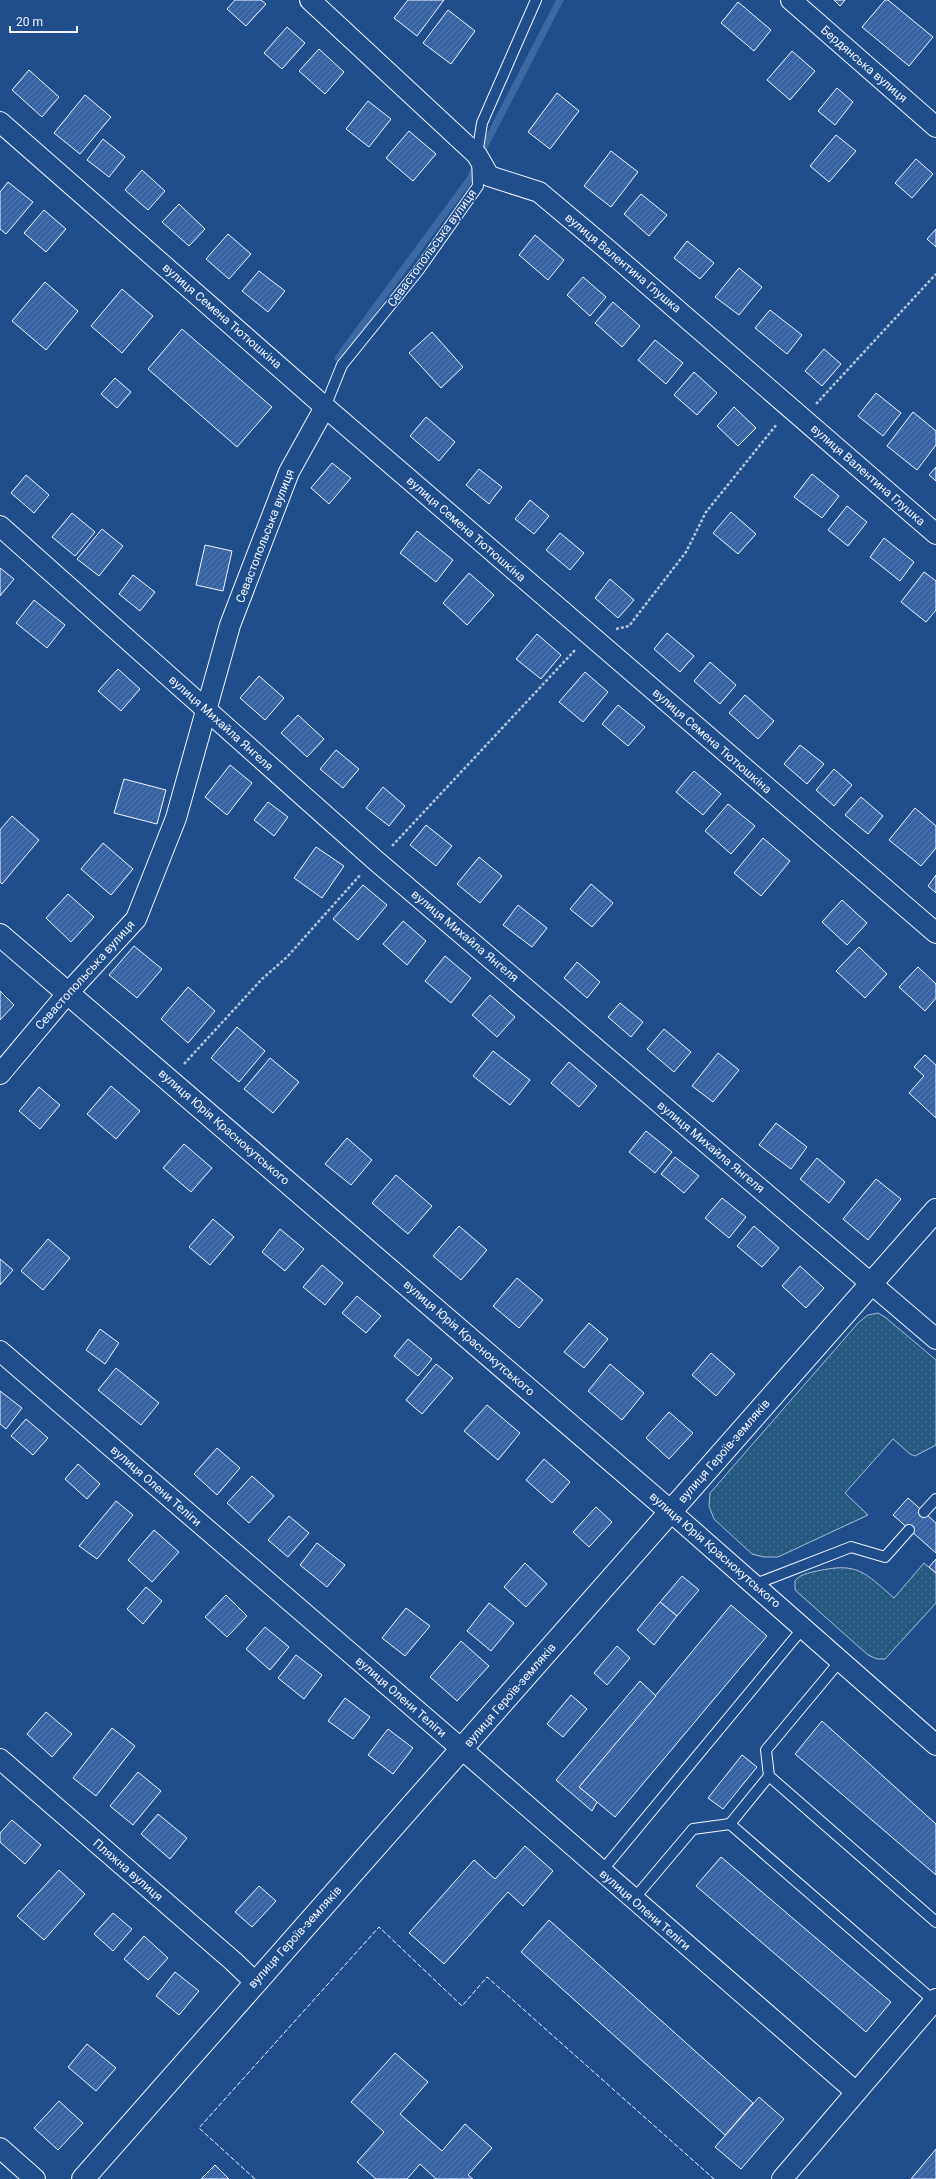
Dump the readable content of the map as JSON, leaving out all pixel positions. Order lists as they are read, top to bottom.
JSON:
{
  "streets": {
    "main road": ["вулиця Юрія Краснокутського", "вулиця Героїв-земляків"],
    "street": [
      "Бердянська вулиця",
      "Севастопольська вулиця",
      "вулиця Валентина Глушка",
      "вулиця Семена Тютюшкіна",
      "вулиця Михайла Янгеля",
      "вулиця Олени Теліги",
      "Пляжна вулиця"
    ]
  },
  "crossings": [
    ["Севастопольська вулиця", "вулиця Валентина Глушка"],
    ["Севастопольська вулиця", "вулиця Семена Тютюшкіна"],
    ["Севастопольська вулиця", "вулиця Михайла Янгеля"],
    ["Севастопольська вулиця", "вулиця Юрія Краснокутського"],
    ["вулиця Михайла Янгеля", "вулиця Героїв-земляків"],
    ["вулиця Юрія Краснокутського", "вулиця Героїв-земляків"],
    ["вулиця Героїв-земляків", "вулиця Олени Теліги"],
    ["вулиця Героїв-земляків", "Пляжна вулиця"]
  ],
  "scale_bar": "20 m"
}
